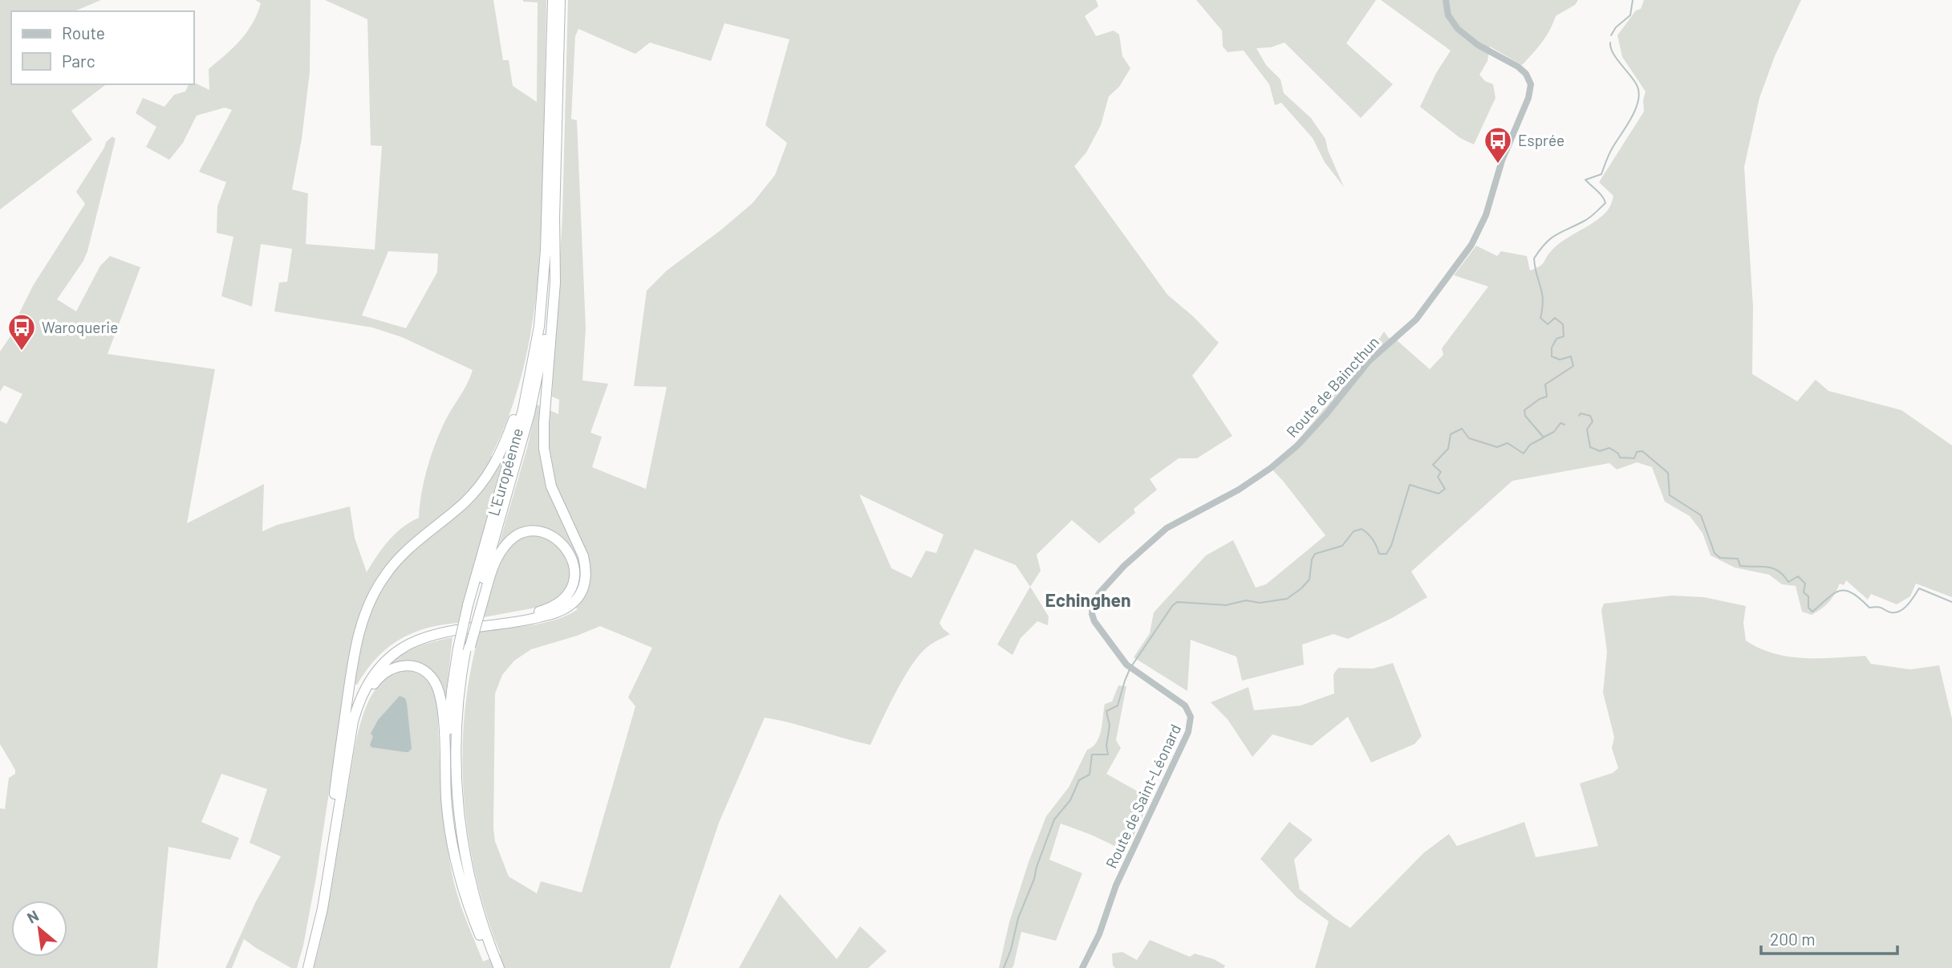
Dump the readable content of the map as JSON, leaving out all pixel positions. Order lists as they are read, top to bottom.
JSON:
{
  "streets": {
    "highway": ["L'Européenne"],
    "street": ["Route de Baincthun", "Route de Saint-Léonard"]
  },
  "crossings": [
    ["Route de Baincthun", "Route de Saint-Léonard"]
  ],
  "districts": ["Echinghen"],
  "places": {
    "bus stop": ["Esprée", "Waroquerie"]
  },
  "legend": ["Route", "Parc"],
  "scale_bar": "200 m",
  "north": "top left"
}
